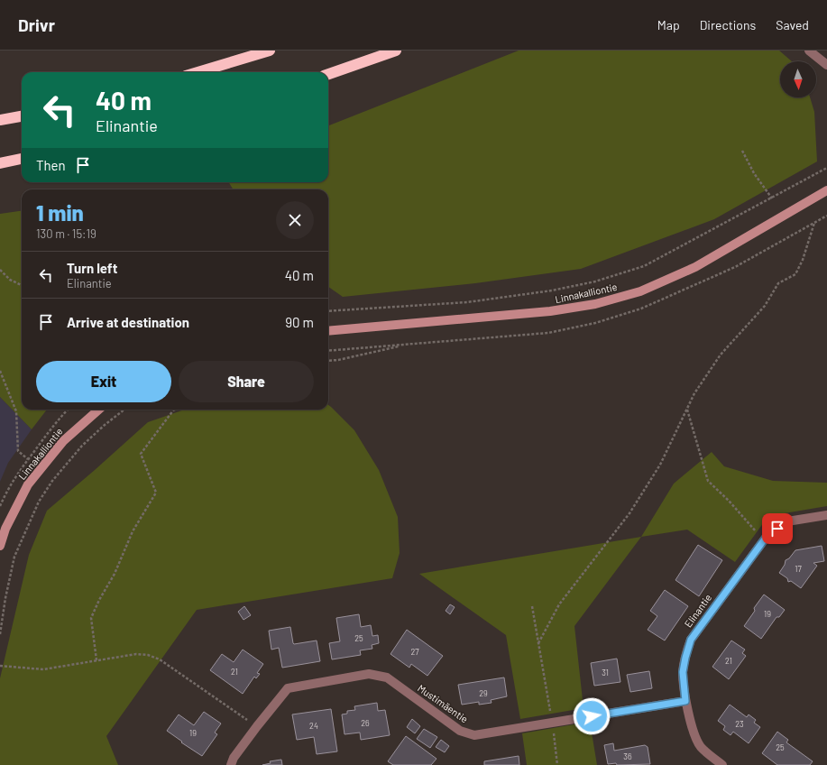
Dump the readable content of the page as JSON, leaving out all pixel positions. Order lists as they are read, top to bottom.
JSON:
{
  "streets": {
    "main road": ["Linnakalliontie"],
    "street": ["Elinantie", "Mustimäentie"]
  },
  "crossings": [
    ["Elinantie", "Mustimäentie"]
  ],
  "house_numbers": [
    "17",
    "19",
    "25",
    "27",
    "21",
    "21",
    "31",
    "29",
    "26",
    "23",
    "24",
    "19",
    "25",
    "36"
  ],
  "north": "bottom",
  "page": {
    "header": "Drivr",
    "nav": ["Map", "Directions", "Saved"],
    "turn": ["40 m", "Elinantie"],
    "then": "Then",
    "heading": ["1 min", "130 m · 15:19"],
    "list": [
      {
        "name": "Turn left",
        "note": "Elinantie",
        "value": "40 m"
      },
      {
        "name": "Arrive at destination",
        "value": "90 m"
      }
    ],
    "buttons": ["Exit", "Share"]
  }
}
